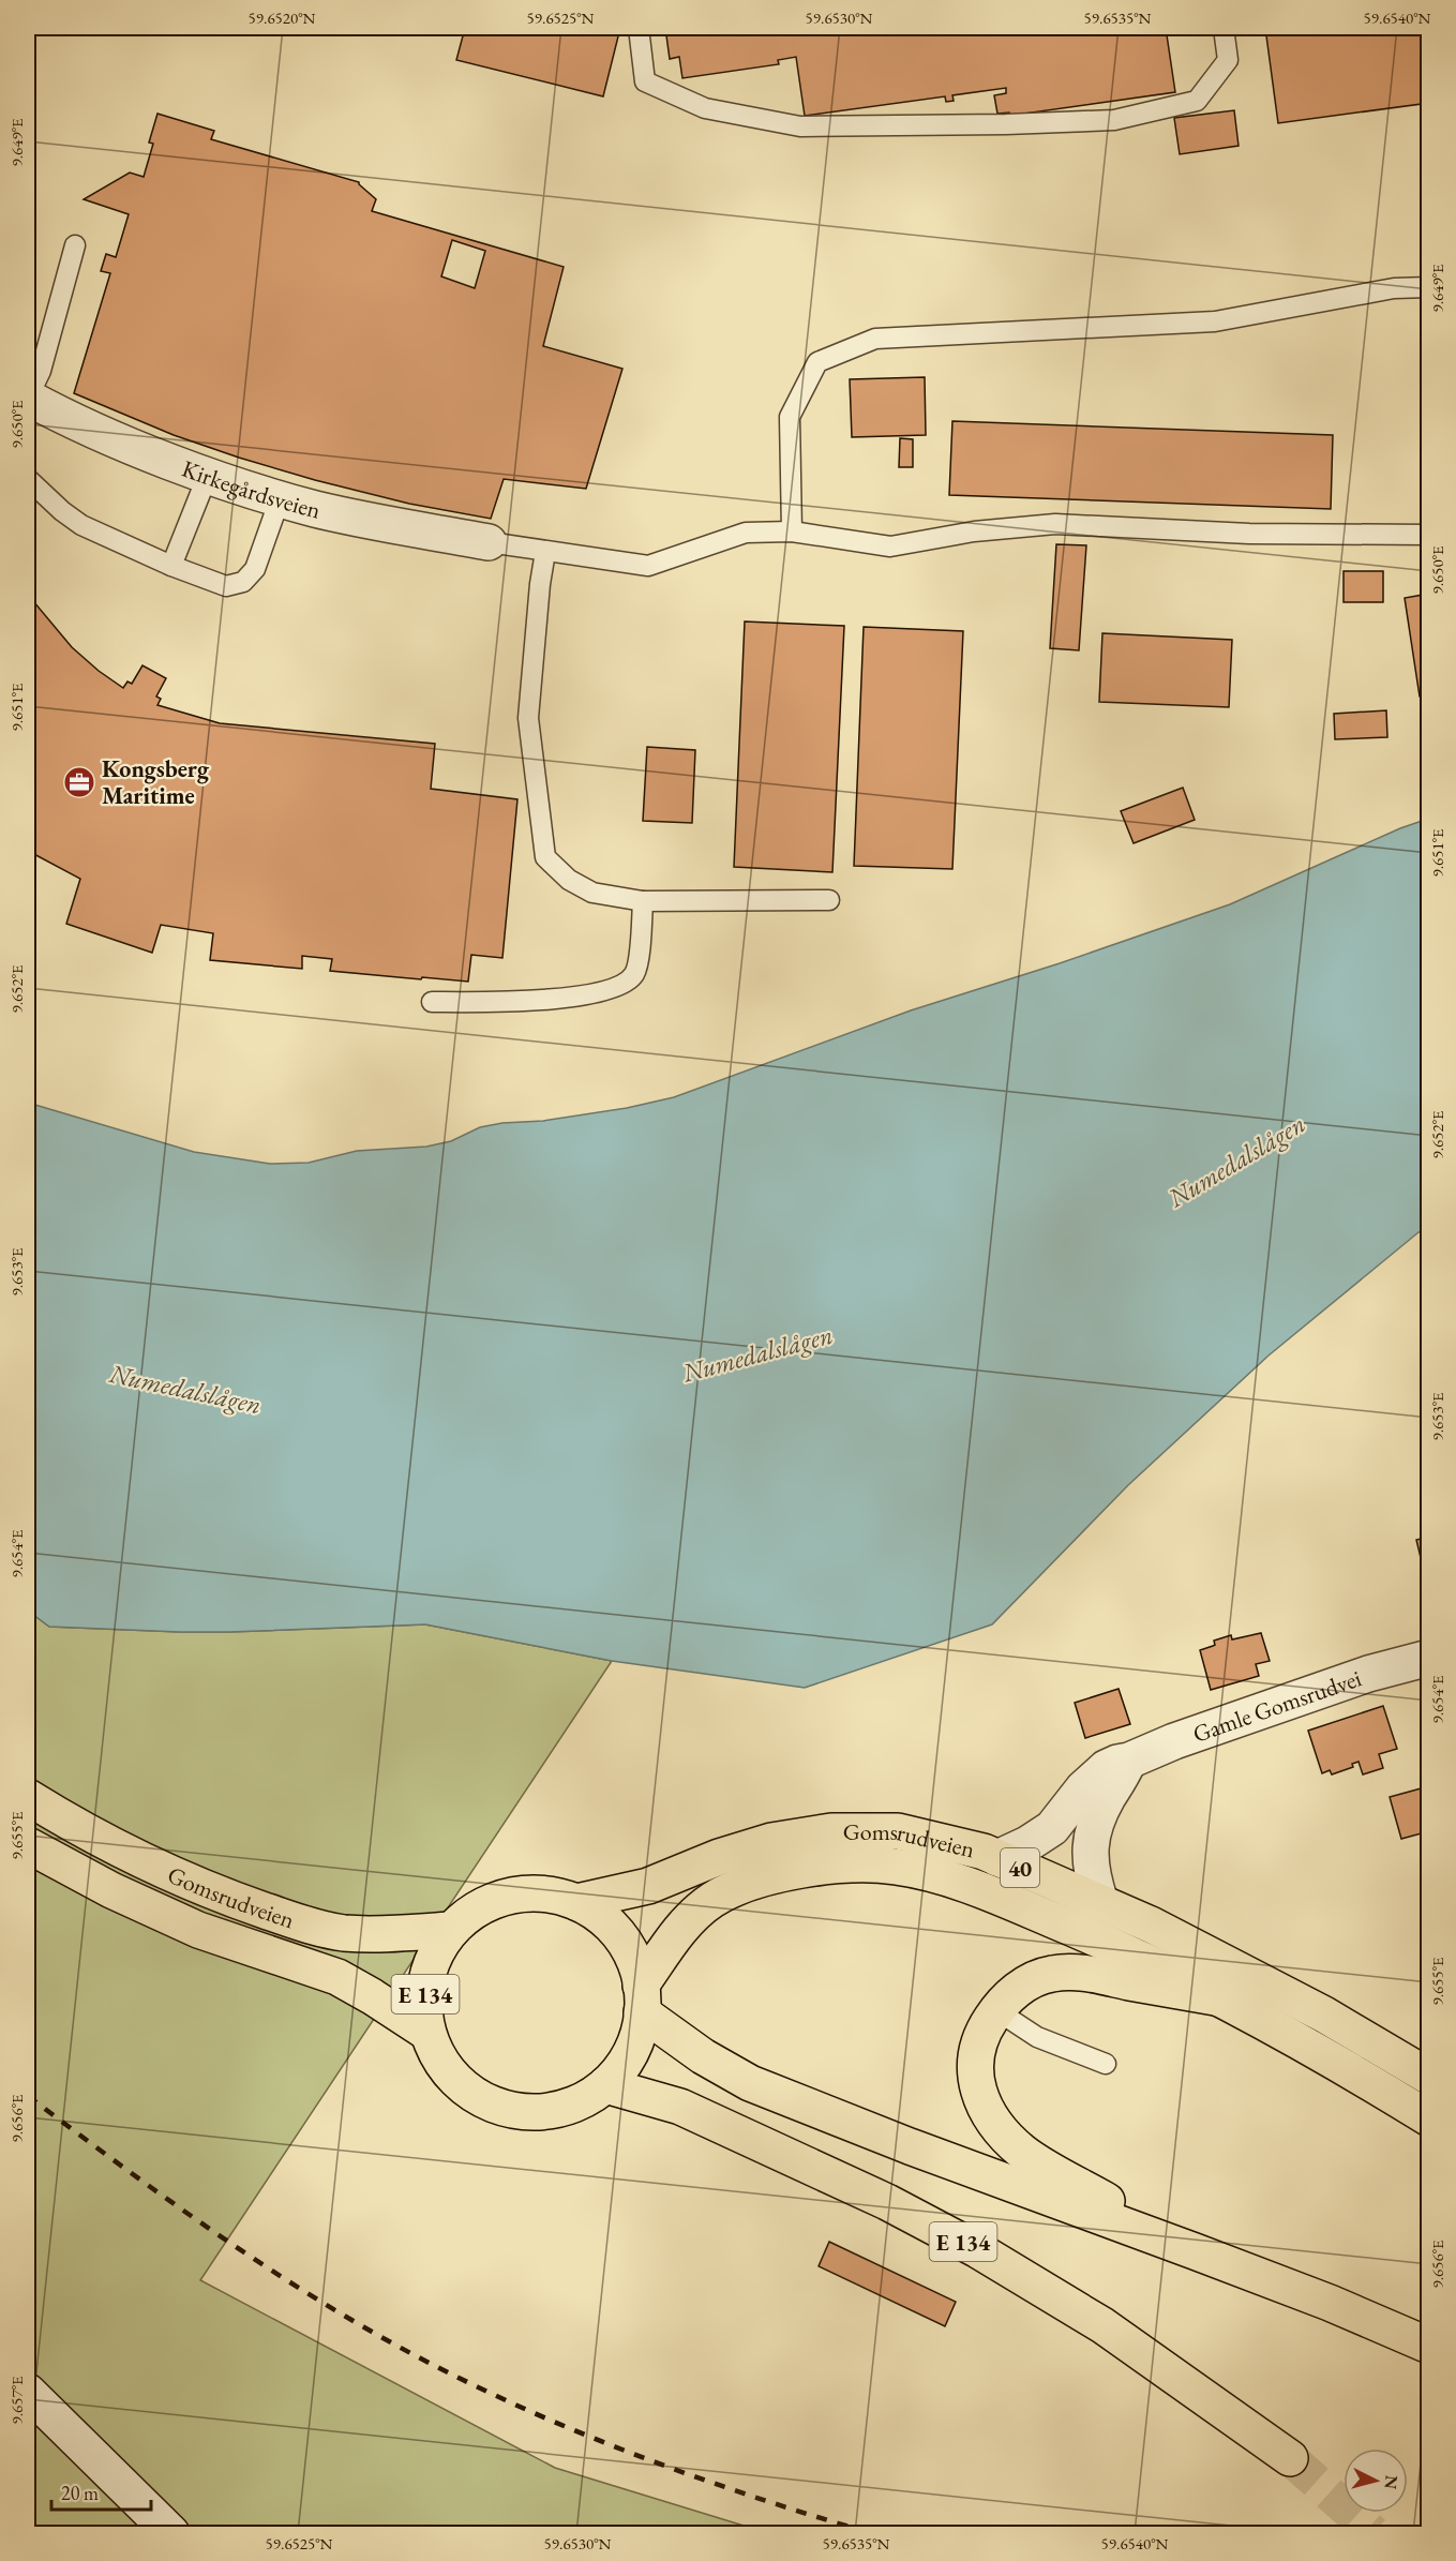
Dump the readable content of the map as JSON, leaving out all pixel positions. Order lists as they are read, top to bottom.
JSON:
{
  "streets": {
    "main road": ["Gomsrudveien", "40", "E 134"],
    "street": ["Kirkegårdsveien", "Gamle Gomsrudvei"]
  },
  "crossings": [
    ["Gamle Gomsrudvei", "Gomsrudveien"],
    ["Gomsrudveien", "E 134"]
  ],
  "water": ["Numedalslågen"],
  "places": {
    "office": ["Kongsberg Maritime"]
  },
  "scale_bar": "20 m",
  "north": "right",
  "coordinates": [
    "59.6520°N",
    "59.6525°N",
    "59.6530°N",
    "59.6535°N",
    "59.6540°N",
    "9.649°E",
    "9.650°E",
    "9.651°E",
    "9.652°E",
    "9.653°E",
    "9.654°E",
    "9.655°E",
    "9.656°E",
    "9.657°E"
  ]
}
